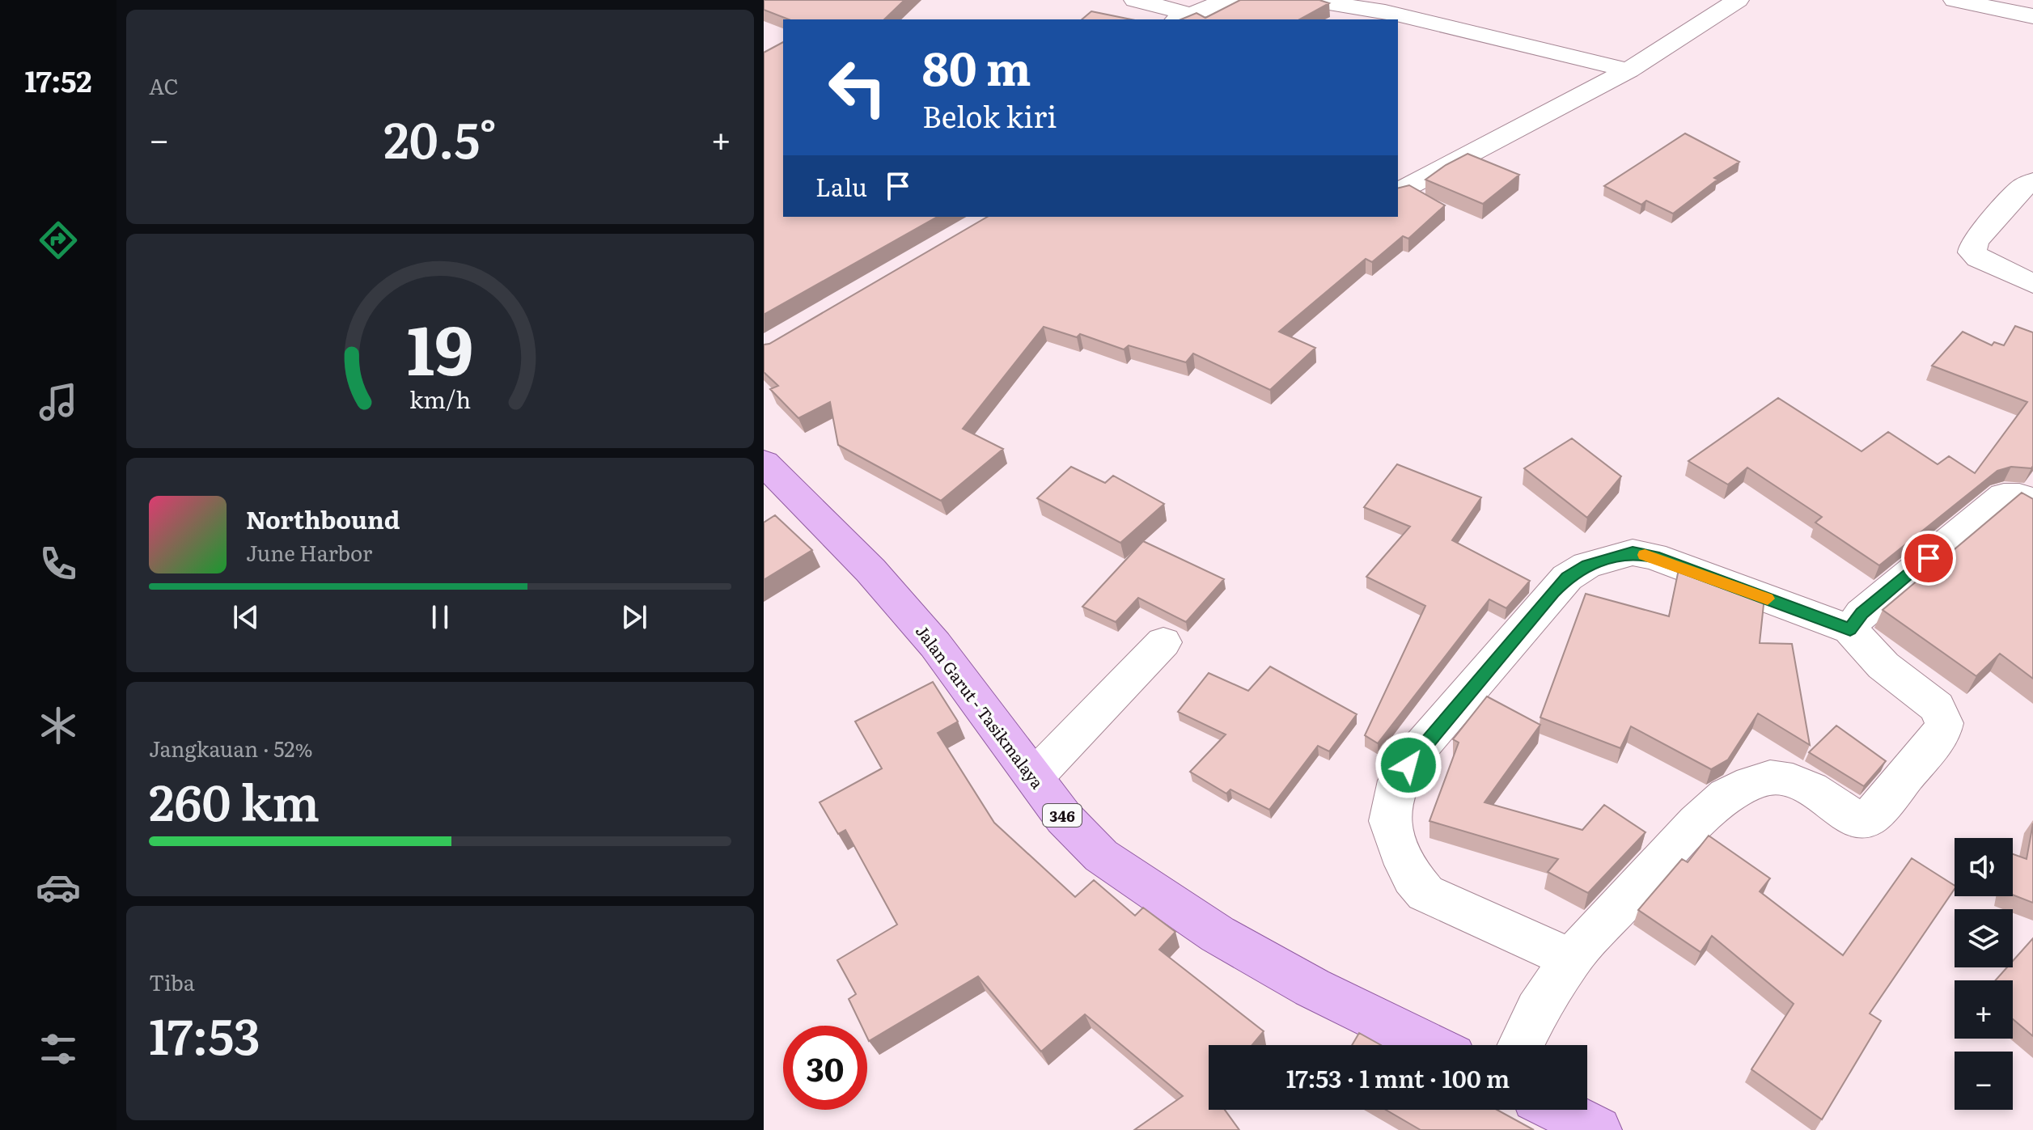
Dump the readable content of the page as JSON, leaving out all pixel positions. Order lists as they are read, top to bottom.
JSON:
{
  "streets": {
    "main road": ["Jalan Garut - Tasikmalaya", "346"]
  },
  "page": {
    "tabs": "17:52",
    "tile": [
      "AC",
      ["Jangkauan · 52%", "260 km"],
      ["Tiba", "17:53"]
    ],
    "turn": ["80 m", "Belok kiri"],
    "heat": ["−", "20.5°", "+"],
    "then": "Lalu",
    "song": ["Northbound", "June Harbor"],
    "map_buttons": ["+", "−"],
    "limit": "30",
    "trip": "17:53 · 1 mnt · 100 m",
    "gauge": ["19", "km/h"]
  }
}
